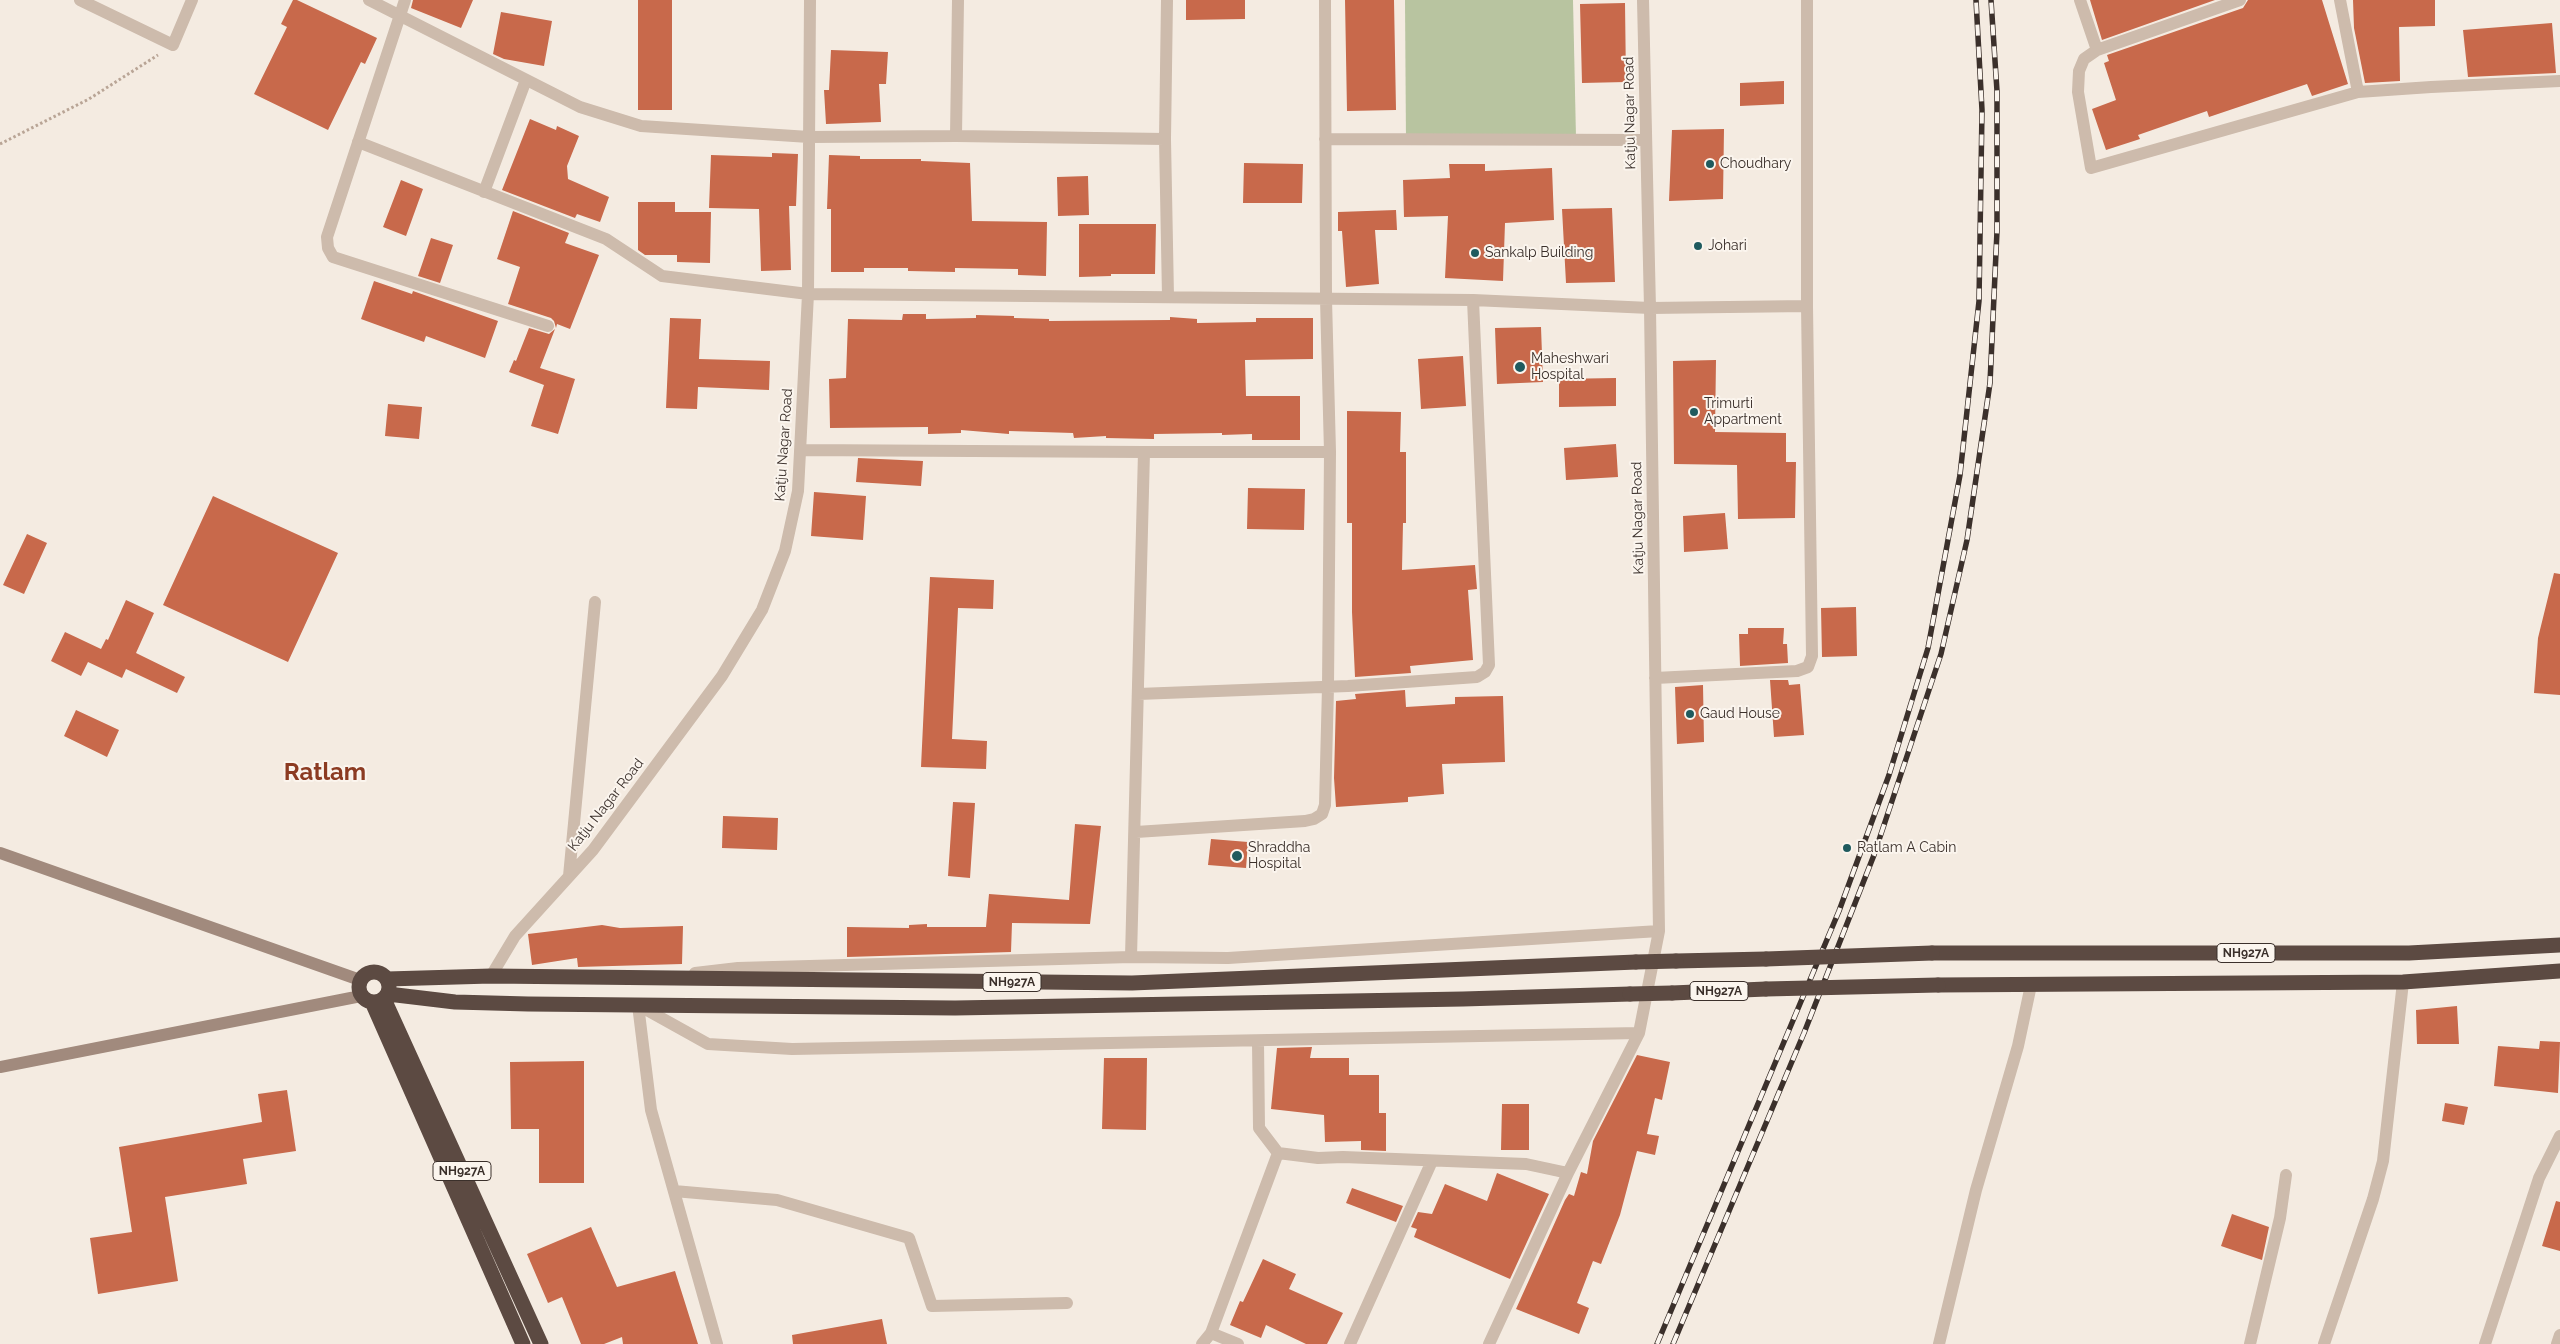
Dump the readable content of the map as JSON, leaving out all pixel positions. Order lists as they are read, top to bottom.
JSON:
{
  "streets": {
    "highway": ["NH927A"],
    "street": ["Katju Nagar Road"]
  },
  "crossings": [
    ["Katju Nagar Road", "NH927A"]
  ],
  "districts": ["Ratlam"],
  "places": [
    "Choudhary",
    "Johari",
    "Sankalp Building",
    "Maheshwari Hospital",
    "Trimurti Appartment",
    "Gaud House",
    "Ratlam A Cabin",
    "Shraddha Hospital"
  ]
}
